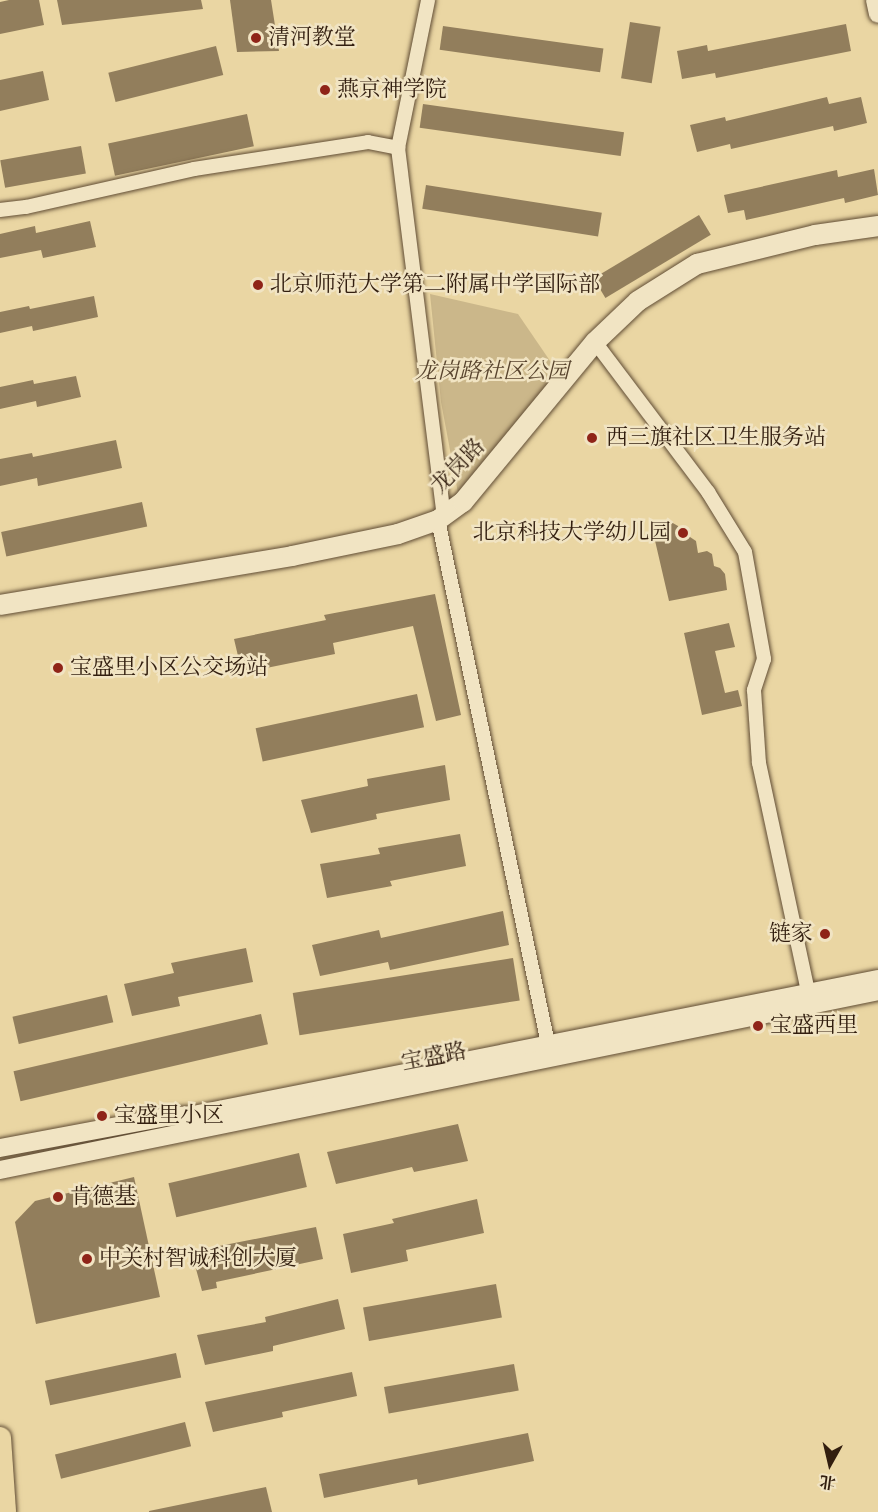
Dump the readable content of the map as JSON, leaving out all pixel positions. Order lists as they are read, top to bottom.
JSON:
{
  "streets": {
    "main road": ["龙岗路"],
    "street": ["宝盛路"]
  },
  "parks": ["龙岗路社区公园"],
  "places": [
    "清河教堂",
    "燕京神学院",
    "北京师范大学第二附属中学国际部",
    "西三旗社区卫生服务站",
    "北京科技大学幼儿园",
    "宝盛里小区公交场站",
    "链家",
    "宝盛西里",
    "宝盛里小区",
    "肯德基",
    "中关村智诚科创大厦"
  ],
  "north": "bottom"
}
